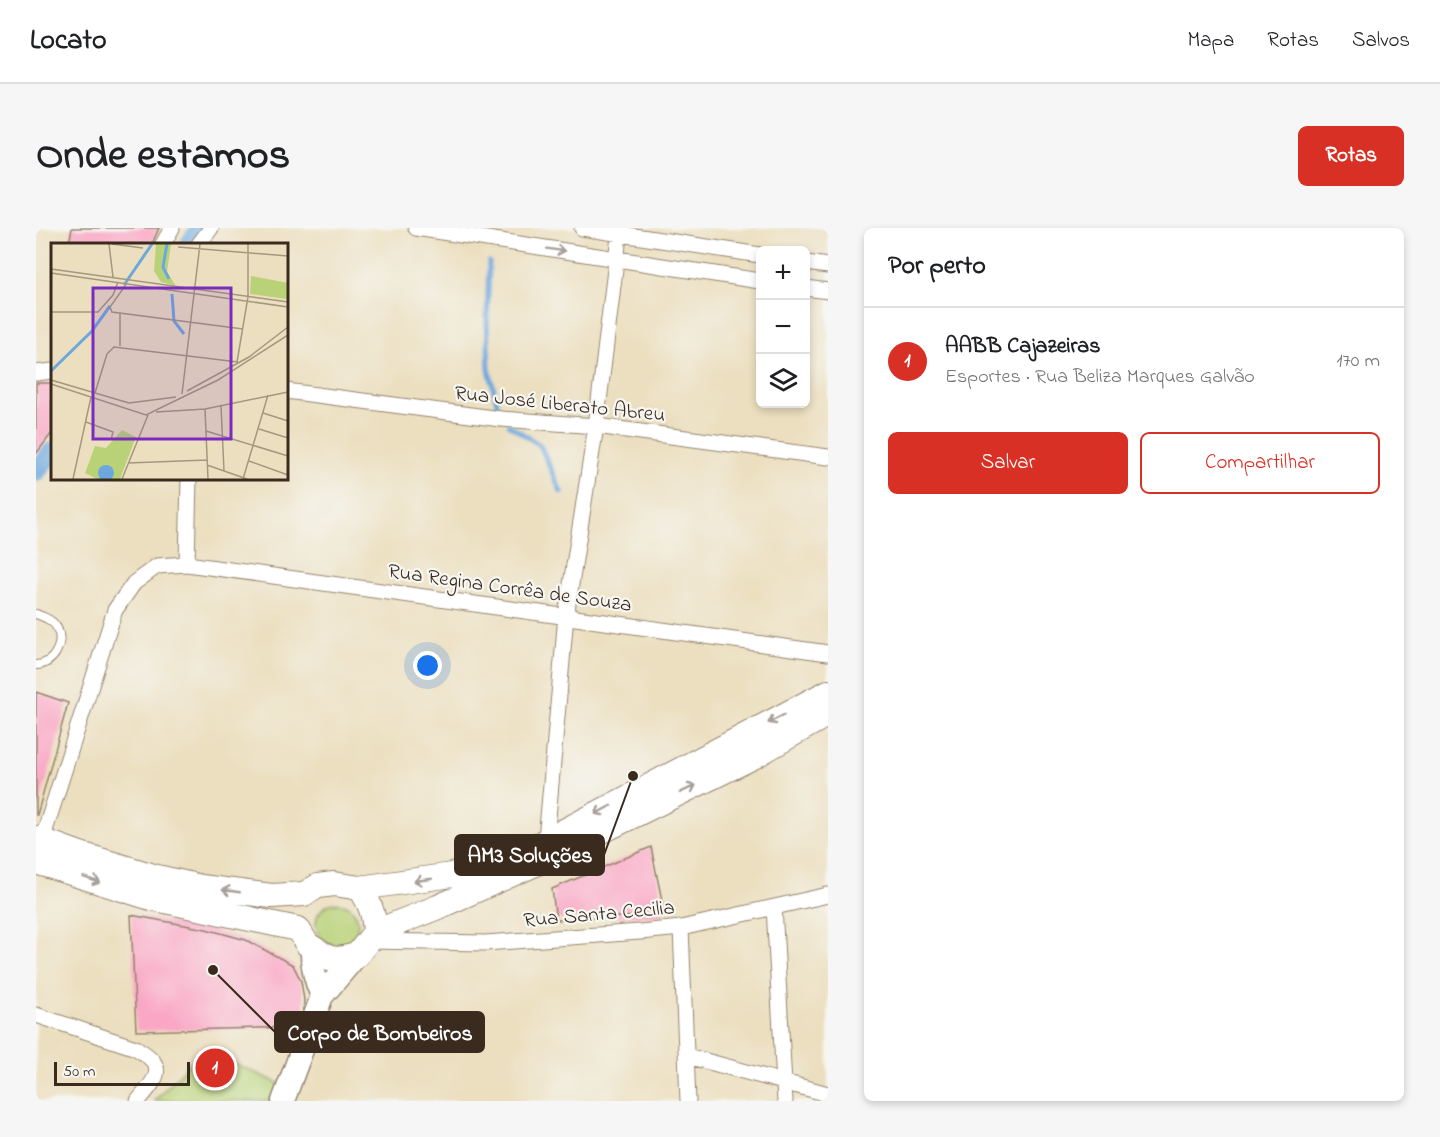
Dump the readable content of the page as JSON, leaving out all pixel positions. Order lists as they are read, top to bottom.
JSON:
{
  "streets": {
    "street": ["Rua José Liberato Abreu", "Rua Regina Corrêa de Souza", "Rua Santa Cecilia"]
  },
  "places": ["AM3 Soluções", "Corpo de Bombeiros"],
  "scale_bar": "50 m",
  "page": {
    "header": "Locato",
    "nav": ["Mapa", "Rotas", "Salvos"],
    "title": "Onde estamos",
    "buttons": [
      "Rotas",
      ["Salvar", "Compartilhar"]
    ],
    "heading": "Por perto",
    "map_buttons": ["+", "−"],
    "list": [
      {
        "mark": "1",
        "name": "AABB Cajazeiras",
        "note": "Esportes · Rua Beliza Marques Galvão",
        "value": "170 m"
      }
    ],
    "pins": "1",
    "scale": "50 m"
  }
}
